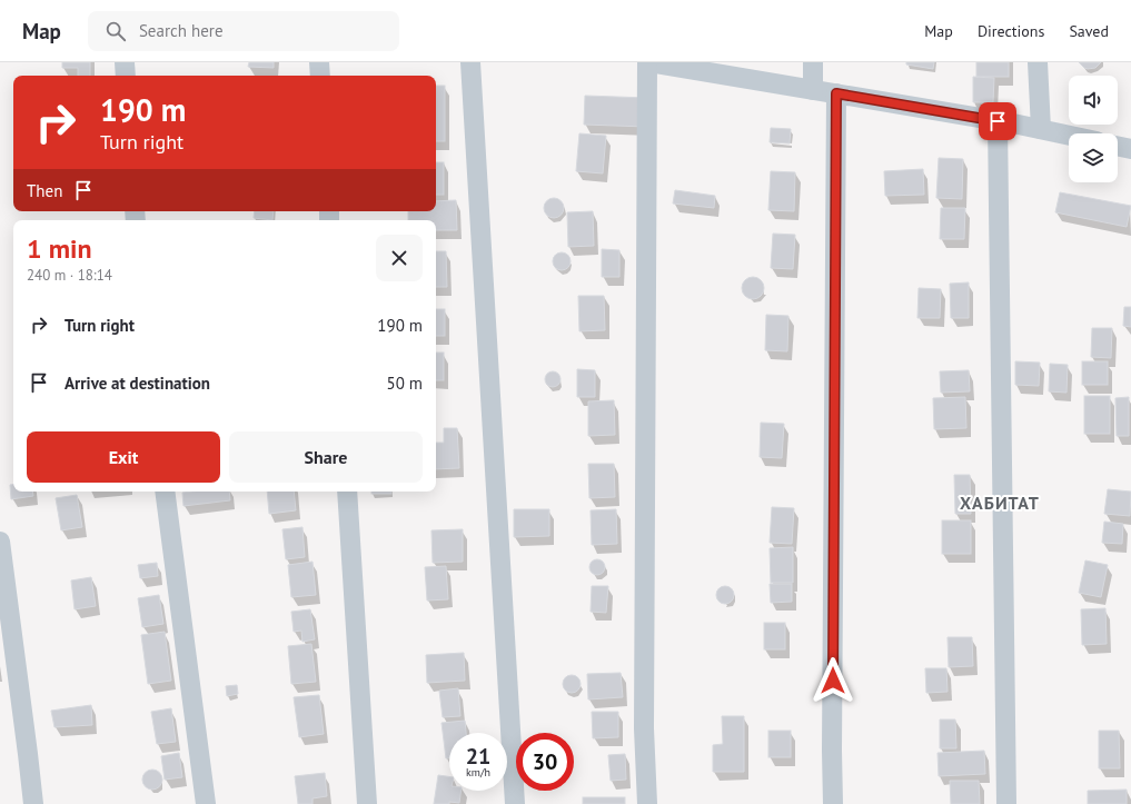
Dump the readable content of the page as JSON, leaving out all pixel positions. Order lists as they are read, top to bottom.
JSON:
{
  "districts": ["ХАБИТАТ"],
  "page": {
    "header": "Map",
    "search": "Search here",
    "nav": ["Map", "Directions", "Saved"],
    "turn": ["190 m", "Turn right"],
    "then": "Then",
    "heading": ["1 min", "240 m · 18:14"],
    "list": [
      {
        "name": "Turn right",
        "value": "190 m"
      },
      {
        "name": "Arrive at destination",
        "value": "50 m"
      }
    ],
    "buttons": ["Exit", "Share"],
    "speed": "21 km/h",
    "limit": "30"
  }
}
